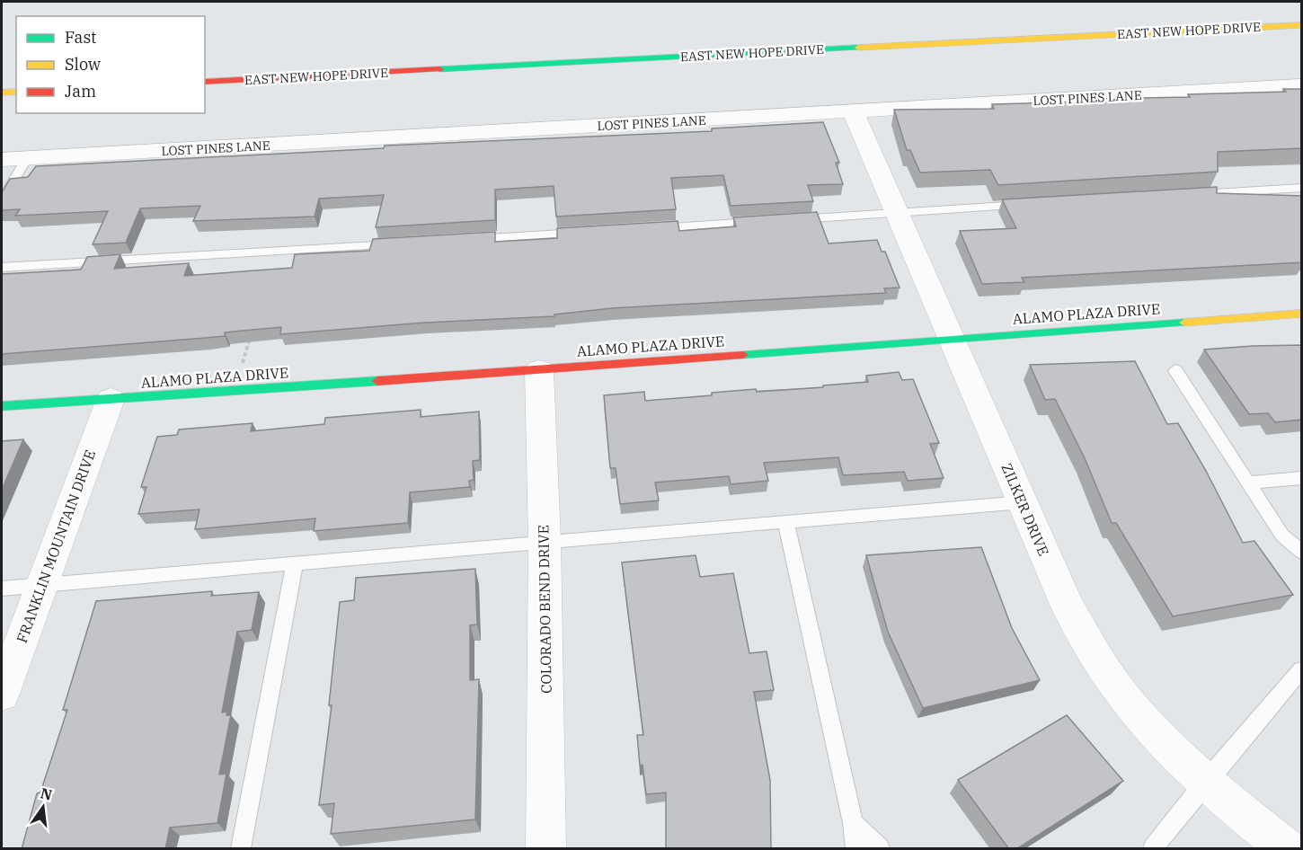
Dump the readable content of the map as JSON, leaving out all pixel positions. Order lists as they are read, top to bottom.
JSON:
{
  "streets": {
    "main road": ["EAST NEW HOPE DRIVE", "ALAMO PLAZA DRIVE"],
    "street": [
      "LOST PINES LANE",
      "ZILKER DRIVE",
      "FRANKLIN MOUNTAIN DRIVE",
      "COLORADO BEND DRIVE"
    ]
  },
  "crossings": [
    ["LOST PINES LANE", "ZILKER DRIVE"],
    ["ALAMO PLAZA DRIVE", "ZILKER DRIVE"],
    ["ALAMO PLAZA DRIVE", "FRANKLIN MOUNTAIN DRIVE"],
    ["ALAMO PLAZA DRIVE", "COLORADO BEND DRIVE"]
  ],
  "legend": ["Fast", "Slow", "Jam"],
  "north": "top"
}
